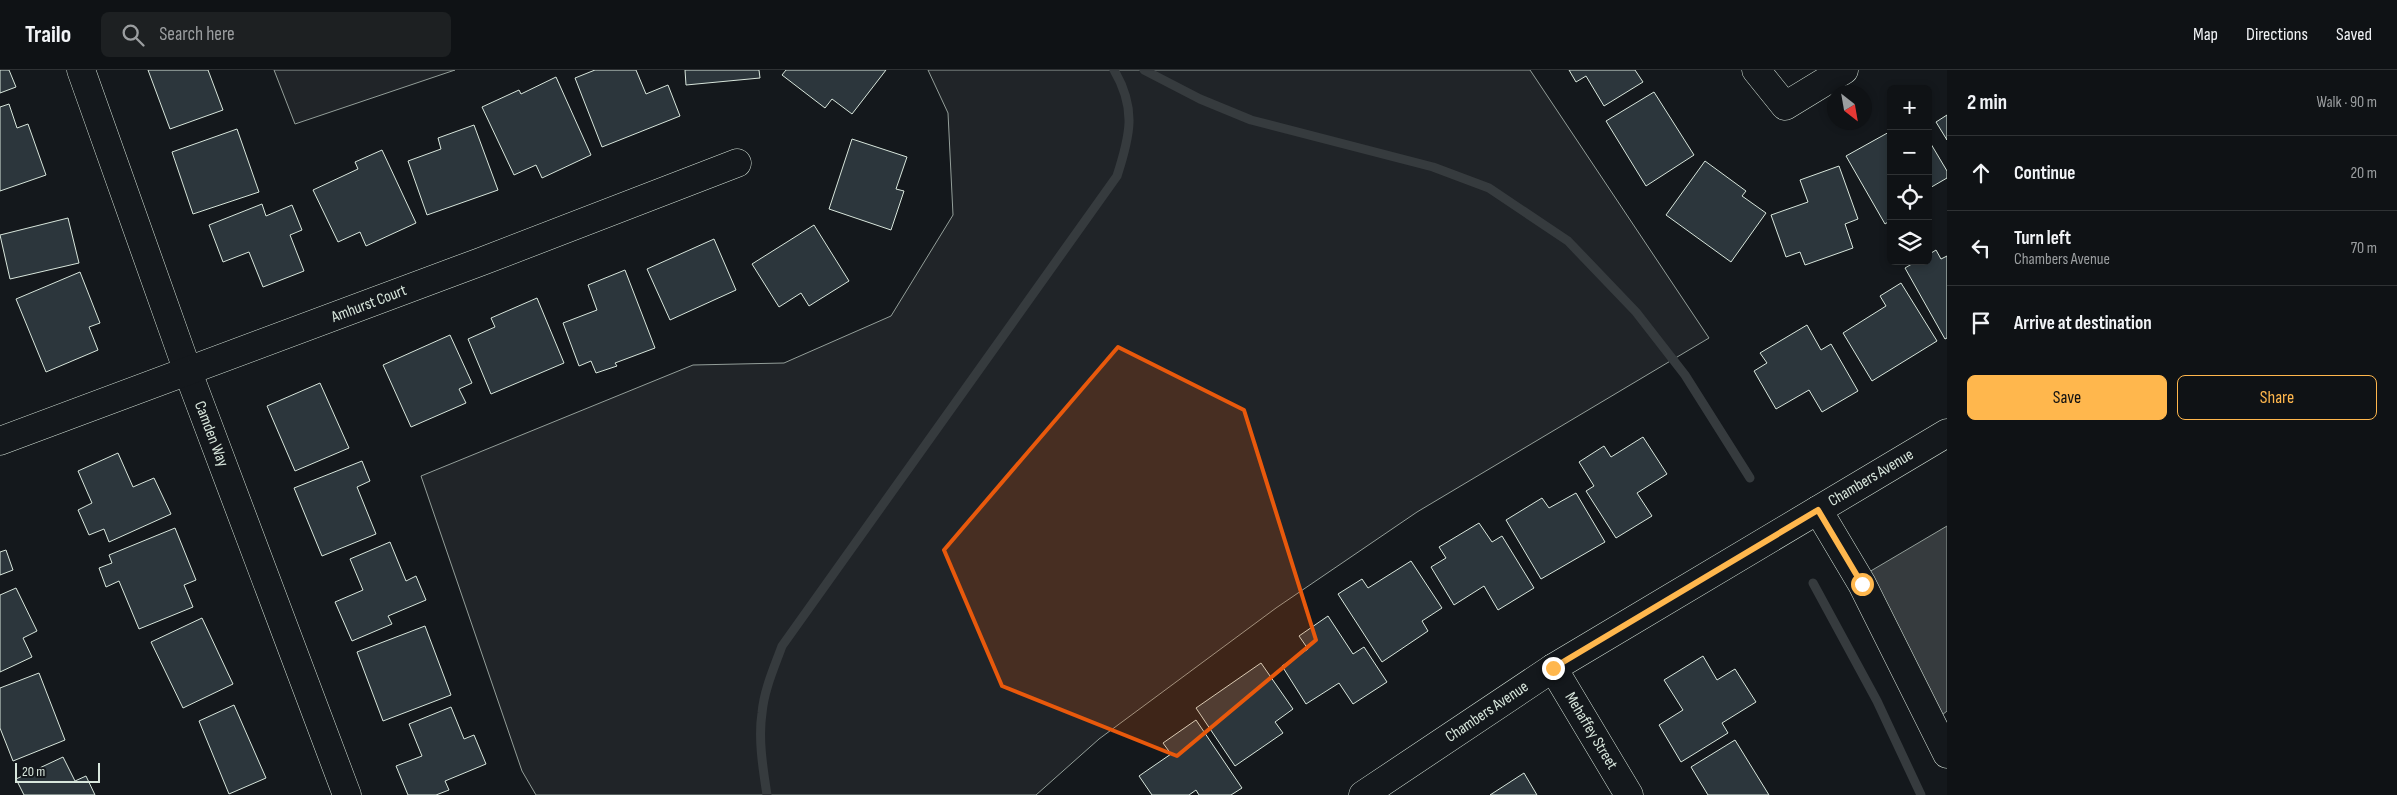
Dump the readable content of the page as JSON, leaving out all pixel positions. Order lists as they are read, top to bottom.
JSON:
{
  "streets": {
    "street": [
      "Amhurst Court",
      "Camden Way",
      "Chambers Avenue",
      "Mehaffey Street"
    ]
  },
  "crossings": [
    ["Amhurst Court", "Camden Way"],
    ["Chambers Avenue", "Mehaffey Street"]
  ],
  "scale_bar": "20 m",
  "north": "bottom right",
  "page": {
    "header": "Trailo",
    "search": "Search here",
    "nav": ["Map", "Directions", "Saved"],
    "heading": ["2 min", "Walk · 90 m"],
    "map_buttons": ["+", "−"],
    "list": [
      ["Continue", "20 m"],
      ["Turn left", "Chambers Avenue", "70 m"],
      "Arrive at destination"
    ],
    "buttons": ["Save", "Share"],
    "scale": "20 m"
  }
}
